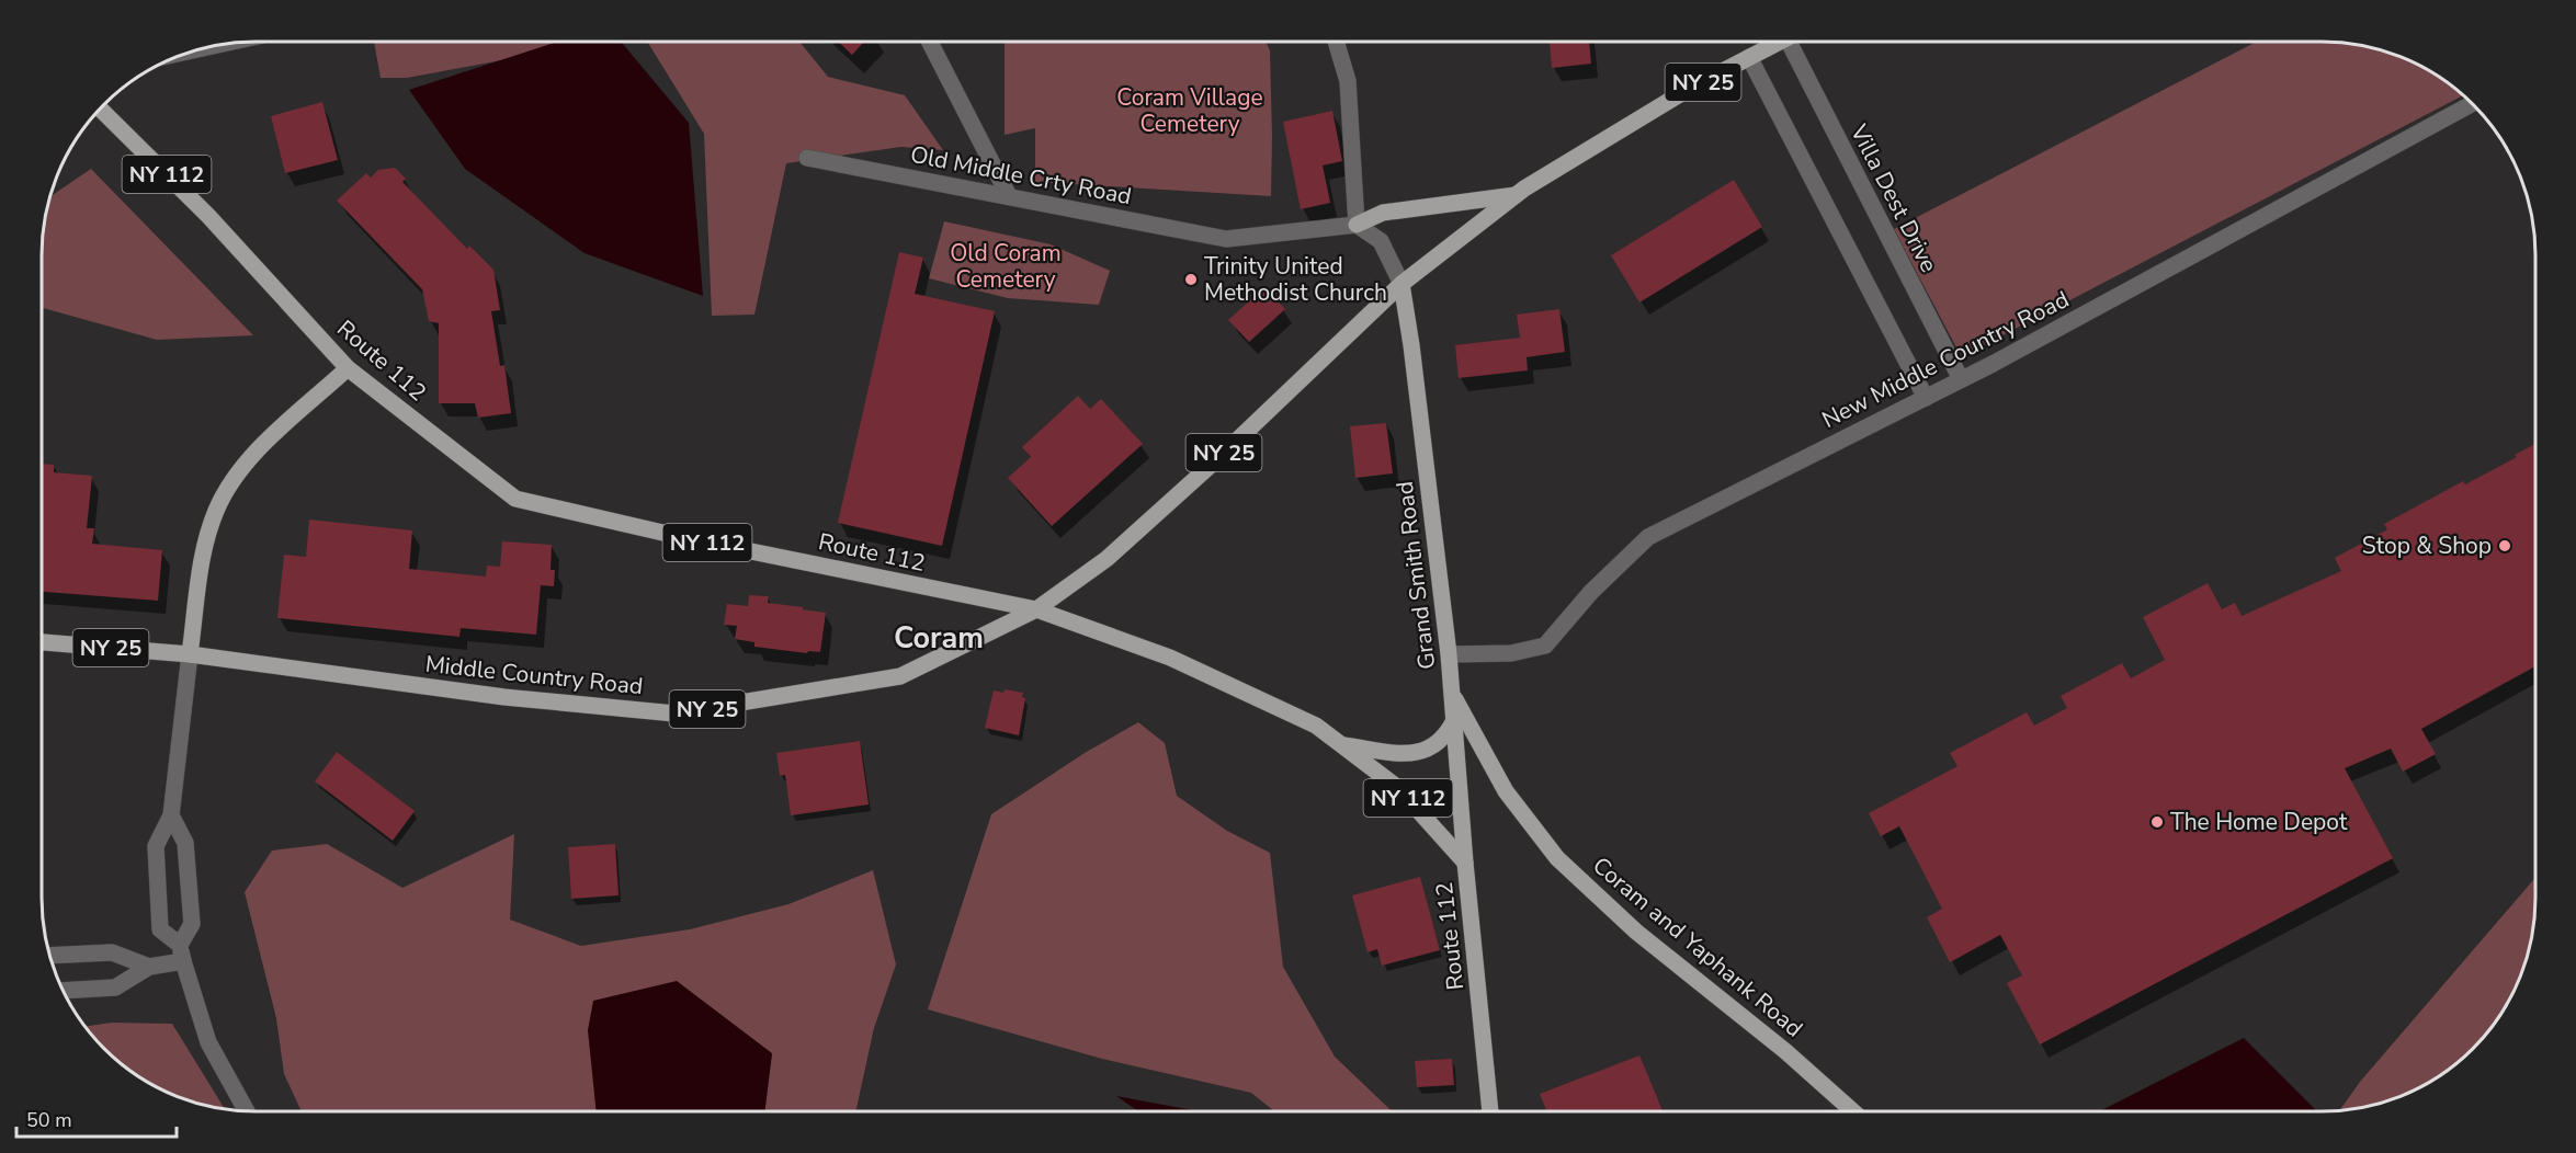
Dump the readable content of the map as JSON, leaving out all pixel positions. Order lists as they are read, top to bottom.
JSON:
{
  "streets": {
    "main road": [
      "NY 25",
      "NY 112",
      "Route 112",
      "Grand Smith Road",
      "Middle Country Road",
      "Coram and Yaphank Road"
    ],
    "street": ["Old Middle Crty Road", "Villa Dest Drive", "New Middle Country Road"]
  },
  "crossings": [
    ["Villa Dest Drive", "New Middle Country Road"],
    ["New Middle Country Road", "Grand Smith Road"],
    ["Route 112", "Grand Smith Road"],
    ["Route 112", "Middle Country Road"],
    ["Grand Smith Road", "Middle Country Road"],
    ["Grand Smith Road", "Coram and Yaphank Road"]
  ],
  "districts": ["Coram"],
  "parks": ["Coram Village Cemetery", "Old Coram Cemetery"],
  "places": ["Trinity United Methodist Church", "Stop & Shop", "The Home Depot"],
  "scale_bar": "50 m"
}
